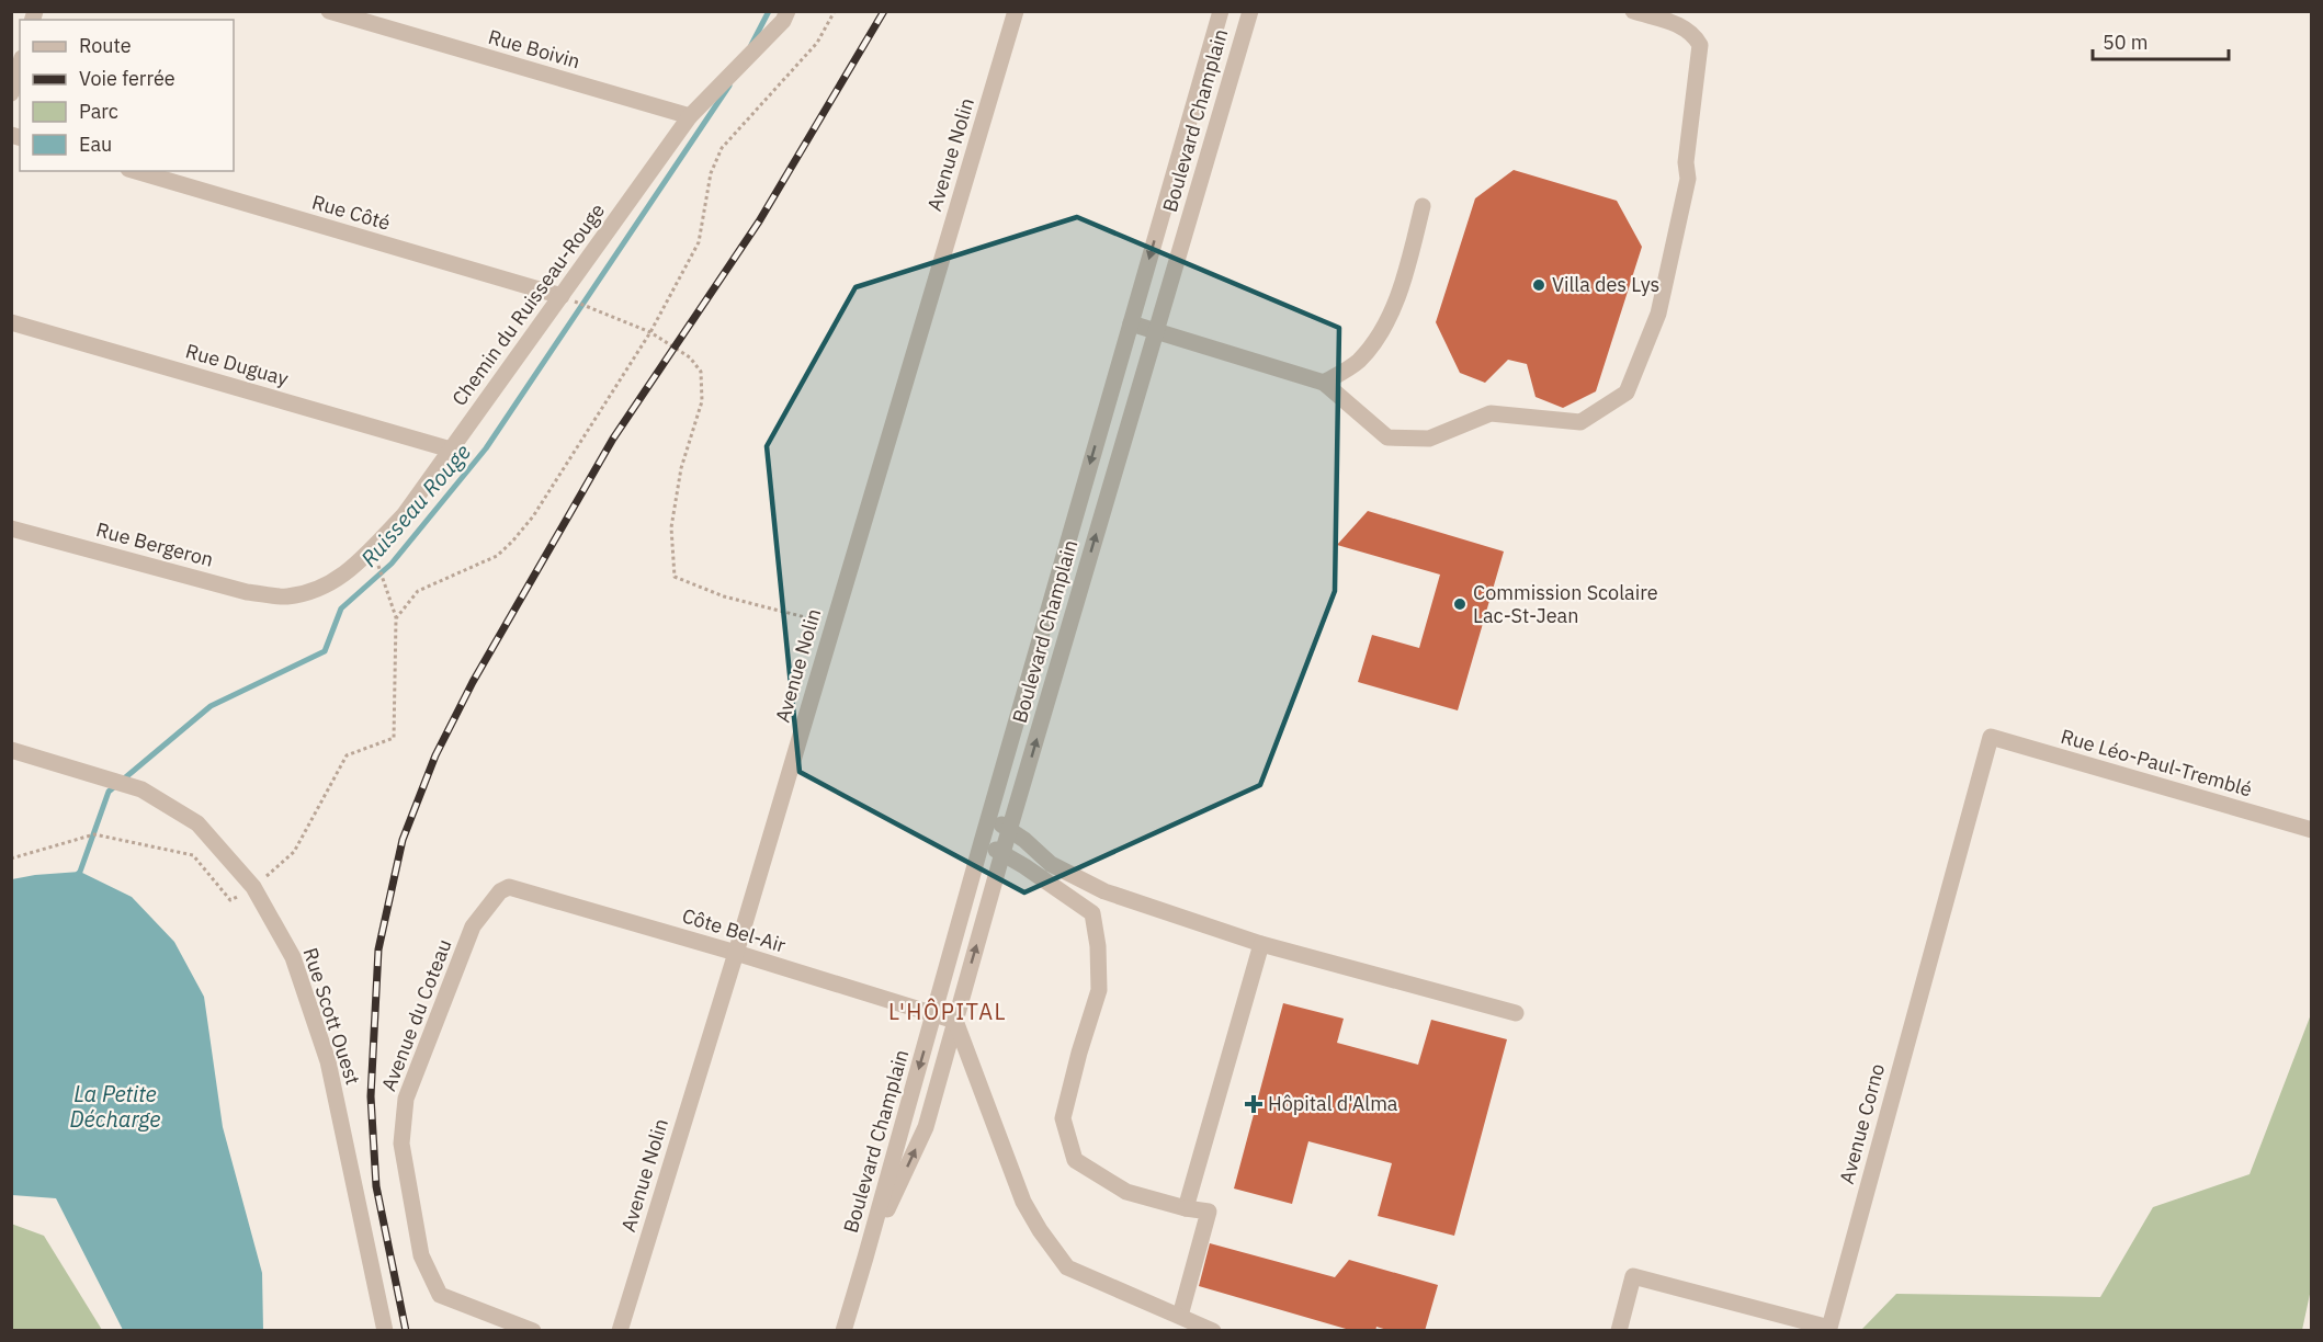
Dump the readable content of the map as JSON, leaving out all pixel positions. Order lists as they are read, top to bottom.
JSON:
{
  "streets": {
    "street": [
      "Rue Boivin",
      "Boulevard Champlain",
      "Avenue Nolin",
      "Rue Côté",
      "Chemin du Ruisseau-Rouge",
      "Rue Duguay",
      "Rue Bergeron",
      "Rue Léo-Paul-Tremblé",
      "Côte Bel-Air",
      "Avenue du Coteau",
      "Rue Scott Ouest",
      "Avenue Corno"
    ]
  },
  "crossings": [
    ["Rue Boivin", "Chemin du Ruisseau-Rouge"],
    ["Boulevard Champlain", "Côte Bel-Air"],
    ["Avenue Nolin", "Côte Bel-Air"],
    ["Rue Côté", "Chemin du Ruisseau-Rouge"],
    ["Chemin du Ruisseau-Rouge", "Rue Duguay"],
    ["Chemin du Ruisseau-Rouge", "Rue Bergeron"],
    ["Rue Léo-Paul-Tremblé", "Avenue Corno"],
    ["Côte Bel-Air", "Avenue du Coteau"]
  ],
  "districts": ["L'HÔPITAL"],
  "water": ["Ruisseau Rouge", "La Petite Décharge"],
  "places": {
    "other": ["Villa des Lys", "Commission Scolaire Lac-St-Jean"],
    "health": ["Hôpital d'Alma"]
  },
  "legend": [
    "Route",
    "Voie ferrée",
    "Parc",
    "Eau"
  ],
  "scale_bar": "50 m"
}
